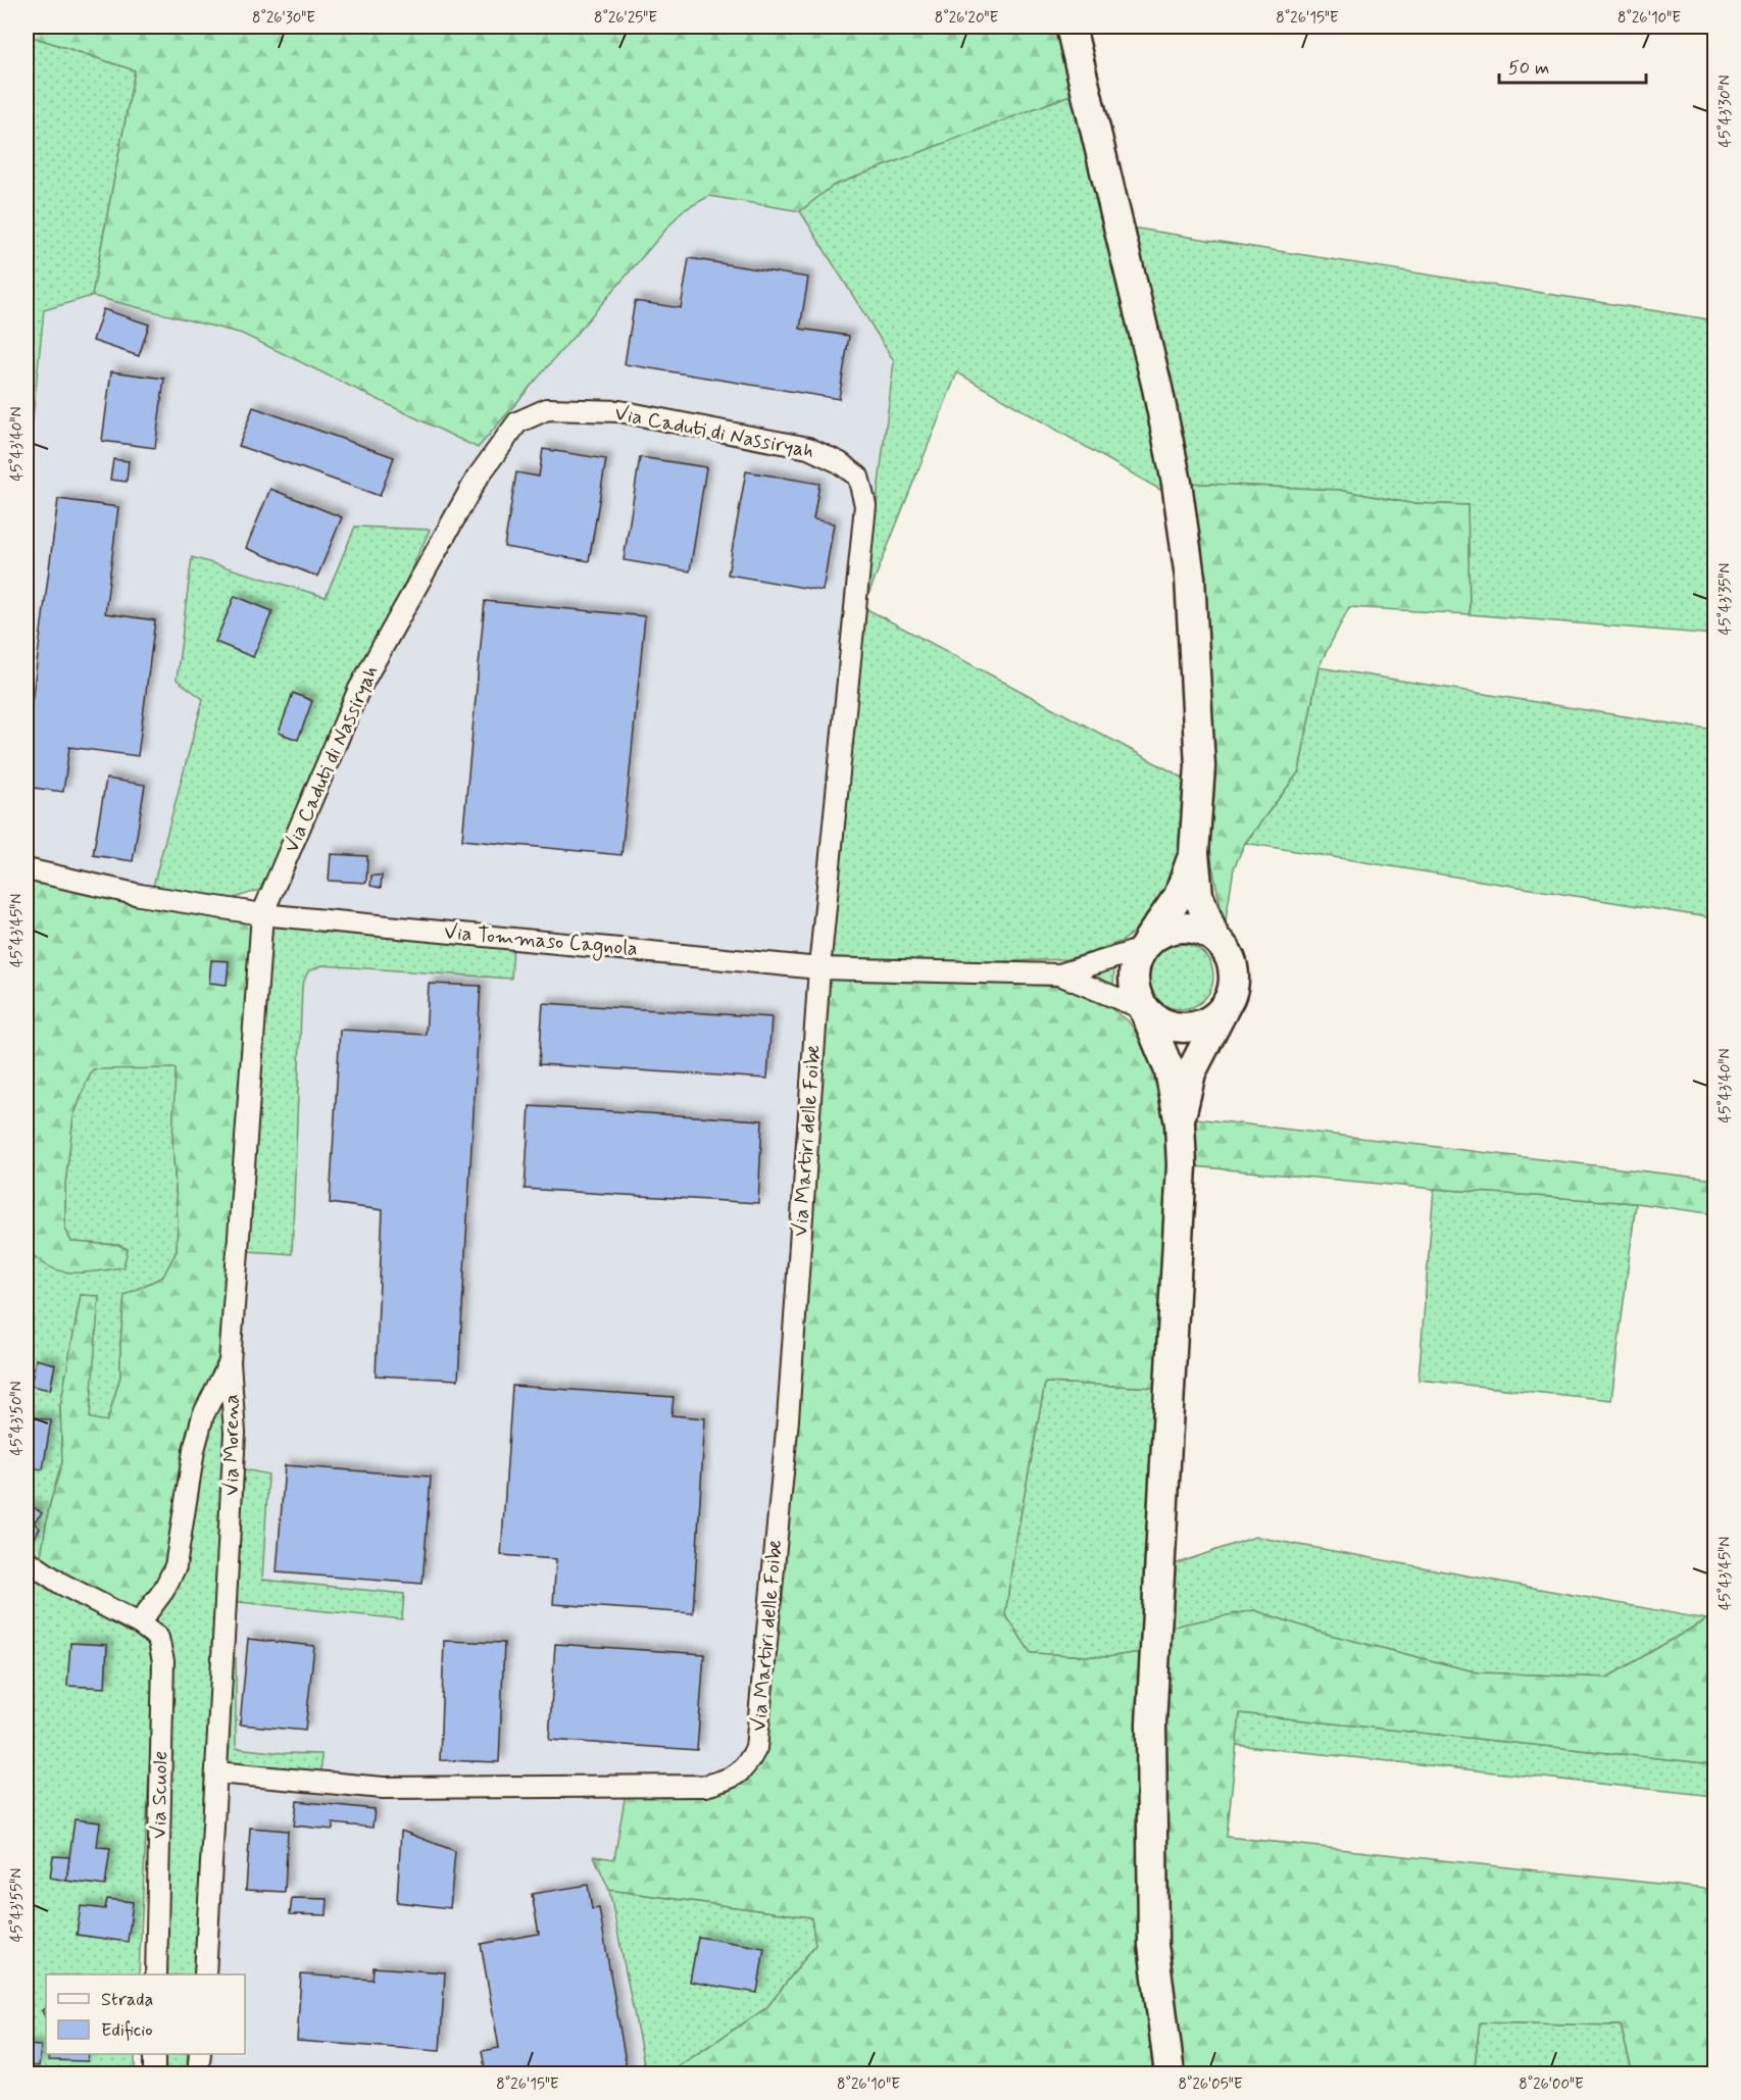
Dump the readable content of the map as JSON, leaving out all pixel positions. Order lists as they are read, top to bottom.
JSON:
{
  "streets": {
    "street": [
      "Via Caduti di Nassiryah",
      "Via Tommaso Cagnola",
      "Via Martiri delle Foibe",
      "Via Morena",
      "Via Scuole"
    ]
  },
  "crossings": [
    ["Via Caduti di Nassiryah", "Via Tommaso Cagnola"],
    ["Via Caduti di Nassiryah", "Via Martiri delle Foibe"],
    ["Via Caduti di Nassiryah", "Via Morena"],
    ["Via Tommaso Cagnola", "Via Martiri delle Foibe"],
    ["Via Tommaso Cagnola", "Via Morena"],
    ["Via Martiri delle Foibe", "Via Morena"]
  ],
  "legend": ["Strada", "Edificio"],
  "scale_bar": "50 m",
  "coordinates": [
    "8°26'30\"E",
    "8°26'25\"E",
    "8°26'20\"E",
    "8°26'15\"E",
    "8°26'10\"E",
    "45°43'30\"N",
    "45°43'40\"N",
    "45°43'35\"N",
    "45°43'45\"N",
    "45°43'50\"N",
    "45°43'55\"N",
    "8°26'05\"E",
    "8°26'00\"E"
  ]
}
